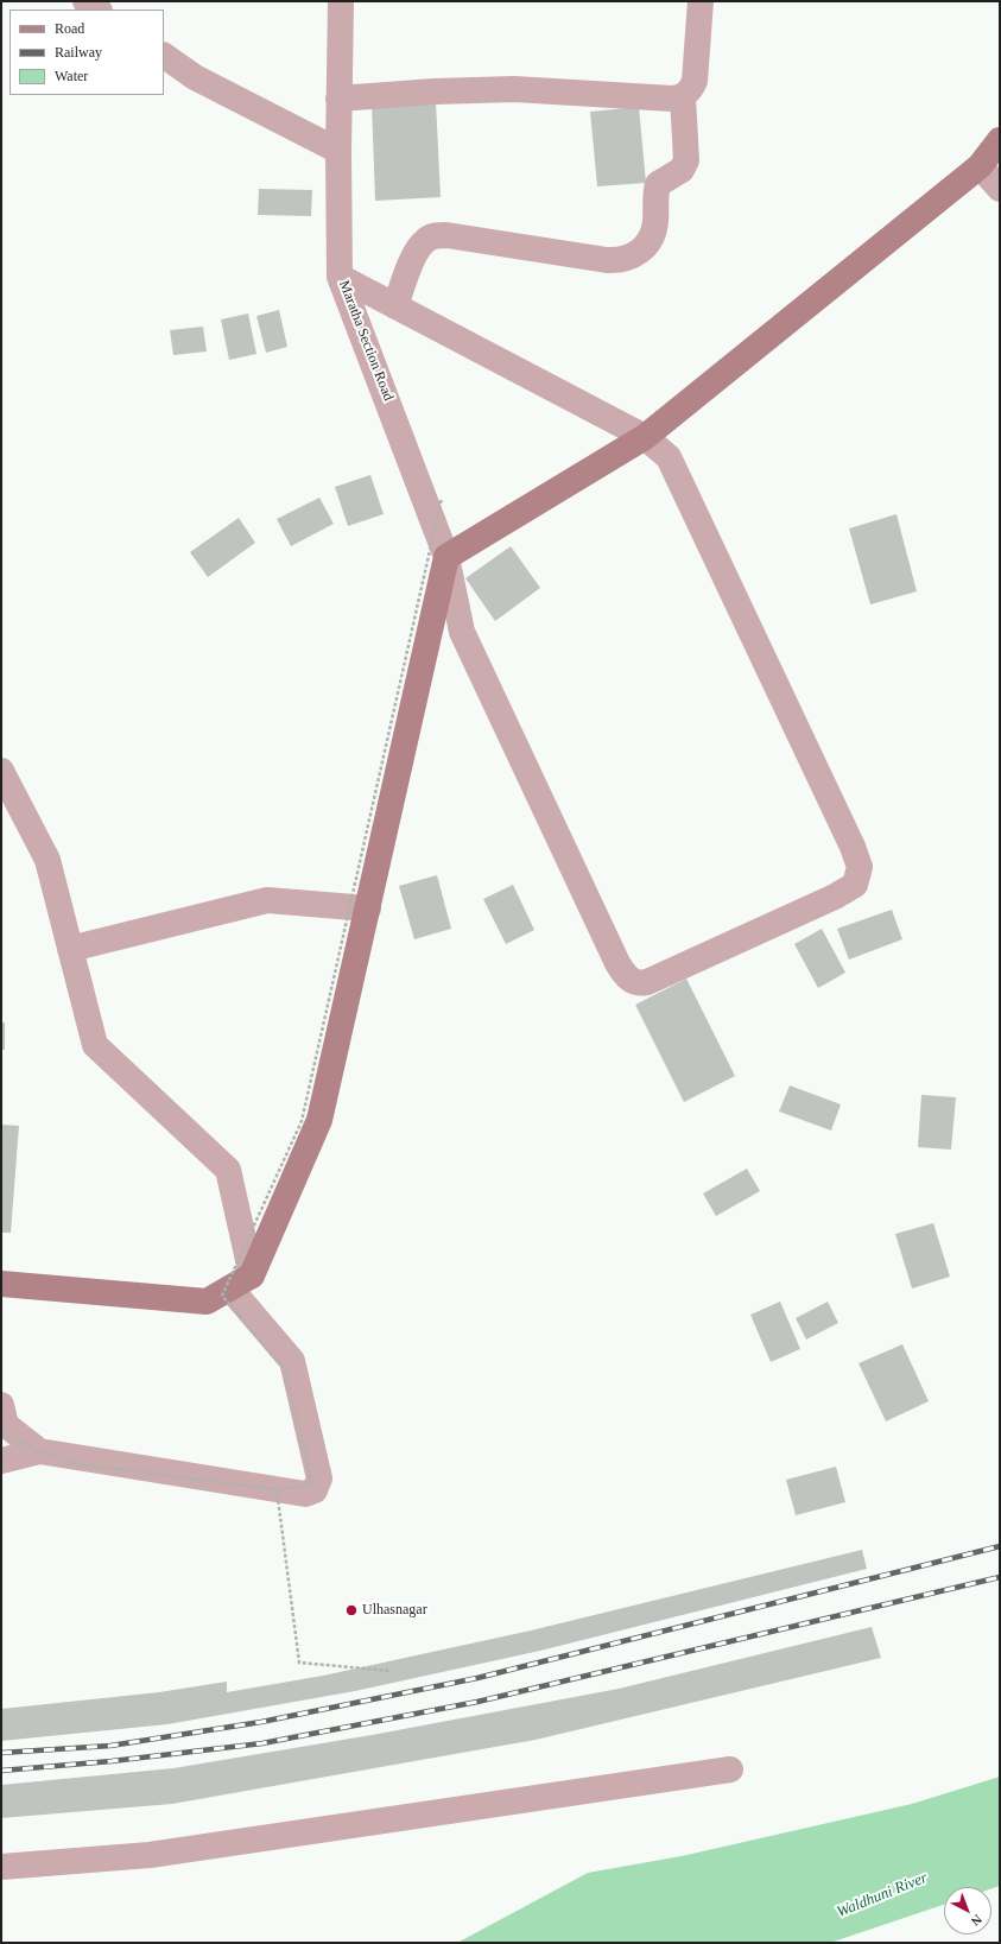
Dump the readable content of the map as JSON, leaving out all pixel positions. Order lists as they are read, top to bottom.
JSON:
{
  "streets": {
    "street": ["Maratha Section Road"]
  },
  "water": ["Waldhuni River"],
  "places": ["Ulhasnagar"],
  "legend": ["Road", "Railway", "Water"],
  "north": "bottom right"
}
